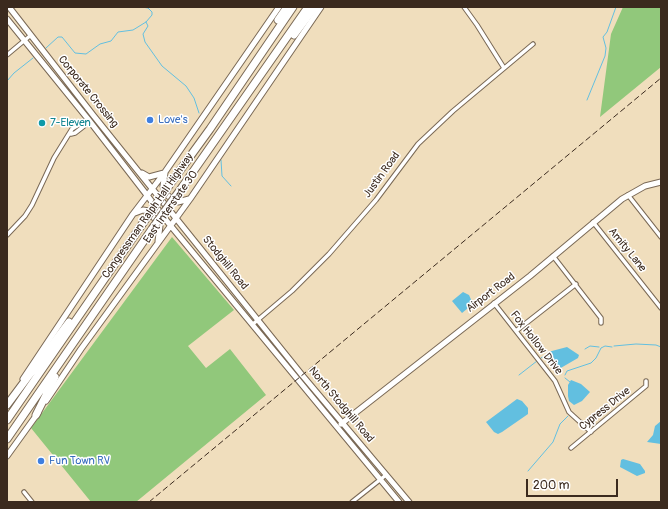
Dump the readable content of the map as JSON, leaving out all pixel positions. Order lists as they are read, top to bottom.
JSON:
{
  "streets": {
    "highway": ["Congressman Ralph Hall Highway"],
    "main road": [
      "Corporate Crossing",
      "East Interstate 30",
      "Stodghill Road",
      "Airport Road",
      "North Stodghill Road"
    ],
    "street": [
      "Justin Road",
      "Amity Lane",
      "Fox Hollow Drive",
      "Cypress Drive"
    ]
  },
  "crossings": [
    ["Corporate Crossing", "East Interstate 30"],
    ["Corporate Crossing", "Stodghill Road"],
    ["Justin Road", "Stodghill Road"],
    ["Justin Road", "North Stodghill Road"],
    ["East Interstate 30", "Stodghill Road"],
    ["Amity Lane", "Airport Road"],
    ["Stodghill Road", "North Stodghill Road"],
    ["Airport Road", "Fox Hollow Drive"],
    ["Airport Road", "North Stodghill Road"],
    ["Fox Hollow Drive", "Cypress Drive"]
  ],
  "places": ["Love's", "7-Eleven", "Fun Town RV"],
  "scale_bar": "200 m"
}
